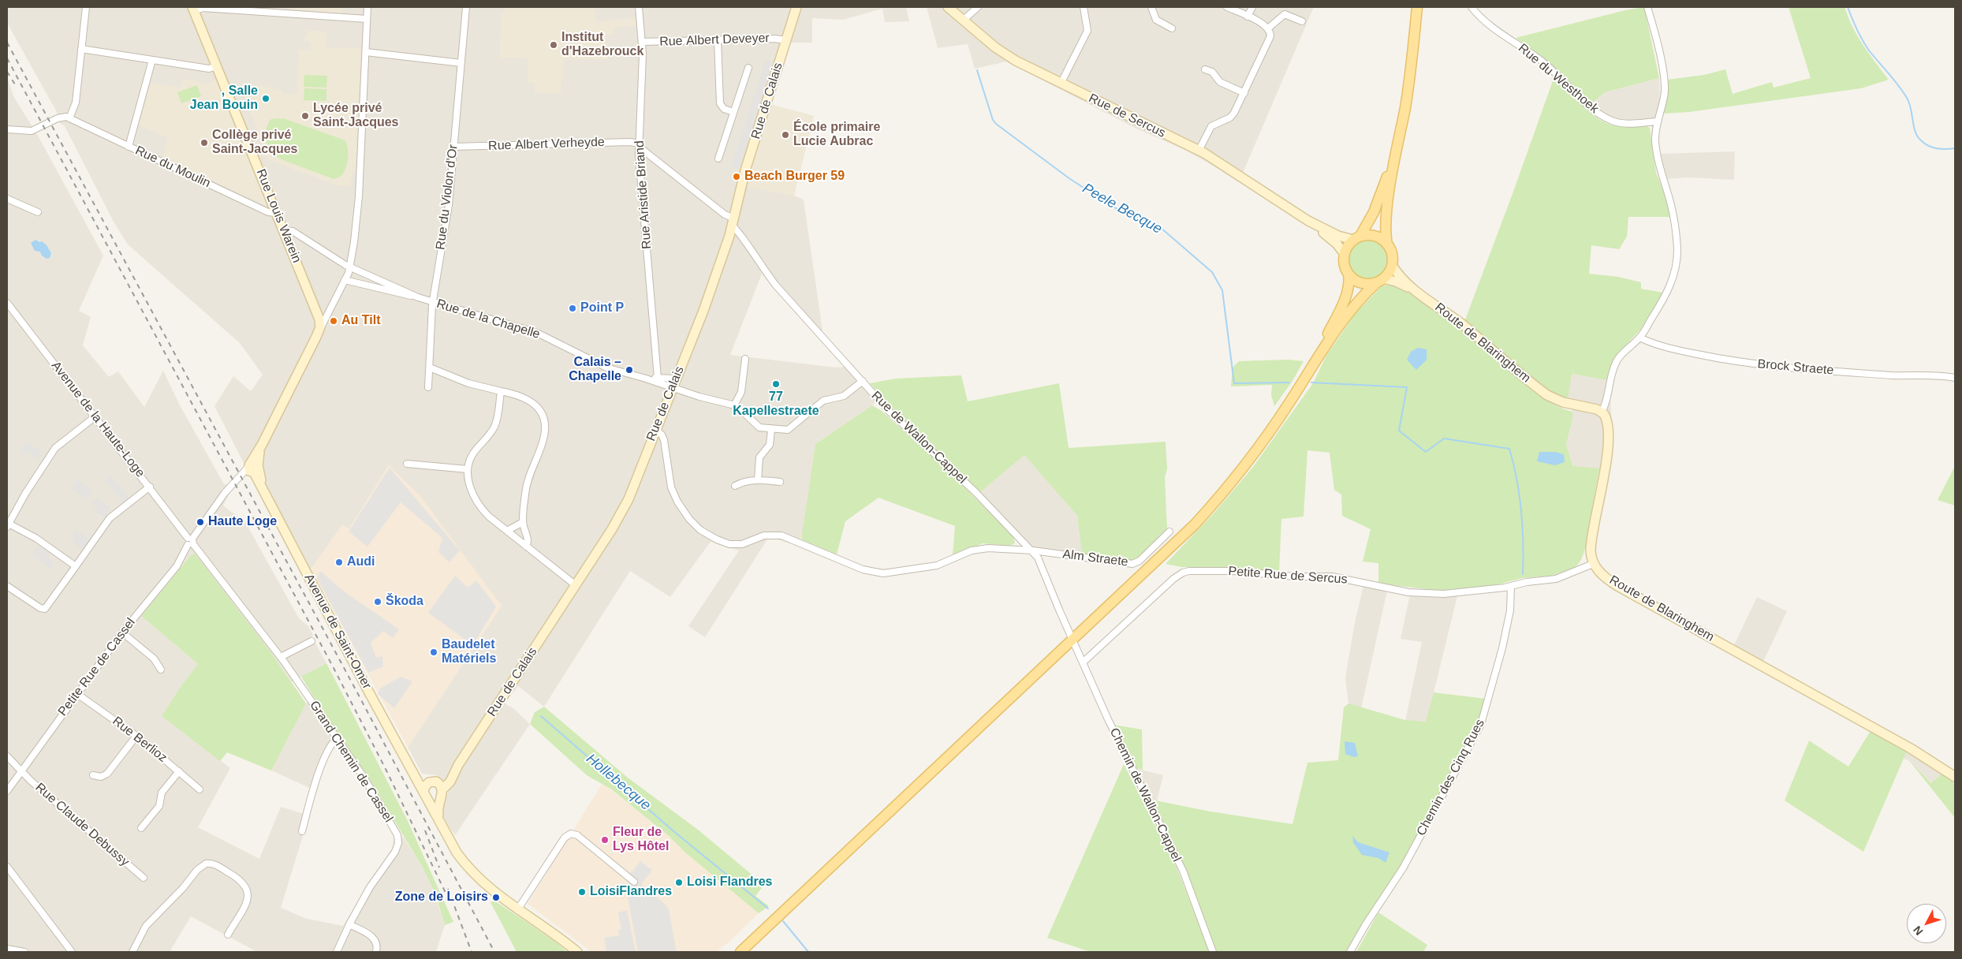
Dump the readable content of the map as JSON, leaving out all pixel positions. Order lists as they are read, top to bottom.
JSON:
{
  "streets": {
    "street": [
      "Rue Albert Deveyer",
      "Rue du Westhoek",
      "Rue de Calais",
      "Rue de Sercus",
      "Rue Albert Verheyde",
      "Rue du Moulin",
      "Rue Aristide Briand",
      "Rue du Violon d'Or",
      "Rue Louis Warein",
      "Rue de la Chapelle",
      "Route de Blaringhem",
      "Brock Straete",
      "Avenue de la Haute-Loge",
      "Rue de Wallon-Cappel",
      "Alm Straete",
      "Petite Rue de Sercus",
      "Avenue de Saint-Omer",
      "Petite Rue de Cassel",
      "Rue Berlioz",
      "Grand Chemin de Cassel",
      "Chemin des Cinq Rues",
      "Chemin de Wallon-Cappel",
      "Rue Claude Debussy"
    ]
  },
  "crossings": [
    ["Rue Albert Deveyer", "Rue de Calais"],
    ["Rue Albert Deveyer", "Rue Aristide Briand"],
    ["Rue de Calais", "Rue de la Chapelle"],
    ["Rue de Calais", "Rue de Wallon-Cappel"],
    ["Rue de Calais", "Avenue de Saint-Omer"],
    ["Rue de Sercus", "Route de Blaringhem"],
    ["Rue Albert Verheyde", "Rue Aristide Briand"],
    ["Rue Albert Verheyde", "Rue du Violon d'Or"],
    ["Rue Albert Verheyde", "Rue de Wallon-Cappel"],
    ["Rue du Moulin", "Rue Louis Warein"],
    ["Rue Aristide Briand", "Rue de la Chapelle"],
    ["Rue Aristide Briand", "Rue de Wallon-Cappel"],
    ["Rue du Violon d'Or", "Rue de la Chapelle"],
    ["Rue de la Chapelle", "Rue de Wallon-Cappel"],
    ["Route de Blaringhem", "Petite Rue de Sercus"],
    ["Avenue de la Haute-Loge", "Petite Rue de Cassel"],
    ["Avenue de la Haute-Loge", "Grand Chemin de Cassel"],
    ["Rue de Wallon-Cappel", "Alm Straete"],
    ["Rue de Wallon-Cappel", "Chemin de Wallon-Cappel"],
    ["Petite Rue de Sercus", "Chemin des Cinq Rues"],
    ["Petite Rue de Sercus", "Chemin de Wallon-Cappel"],
    ["Avenue de Saint-Omer", "Petite Rue de Cassel"],
    ["Petite Rue de Cassel", "Rue Berlioz"],
    ["Petite Rue de Cassel", "Rue Claude Debussy"]
  ],
  "water": ["Peele Becque", "Hollebecque"],
  "places": [
    "Institut d'Hazebrouck",
    ", Salle Jean Bouin",
    "Lycée privé Saint-Jacques",
    "École primaire Lucie Aubrac",
    "Collège privé Saint-Jacques",
    "Beach Burger 59",
    "Point P",
    "Au Tilt",
    "Calais – Chapelle",
    "77 Kapellestraete",
    "Haute Loge",
    "Audi",
    "Škoda",
    "Baudelet Matériels",
    "Fleur de Lys Hôtel",
    "Loisi Flandres",
    "LoisiFlandres",
    "Zone de Loisirs"
  ],
  "north": "bottom left"
}
